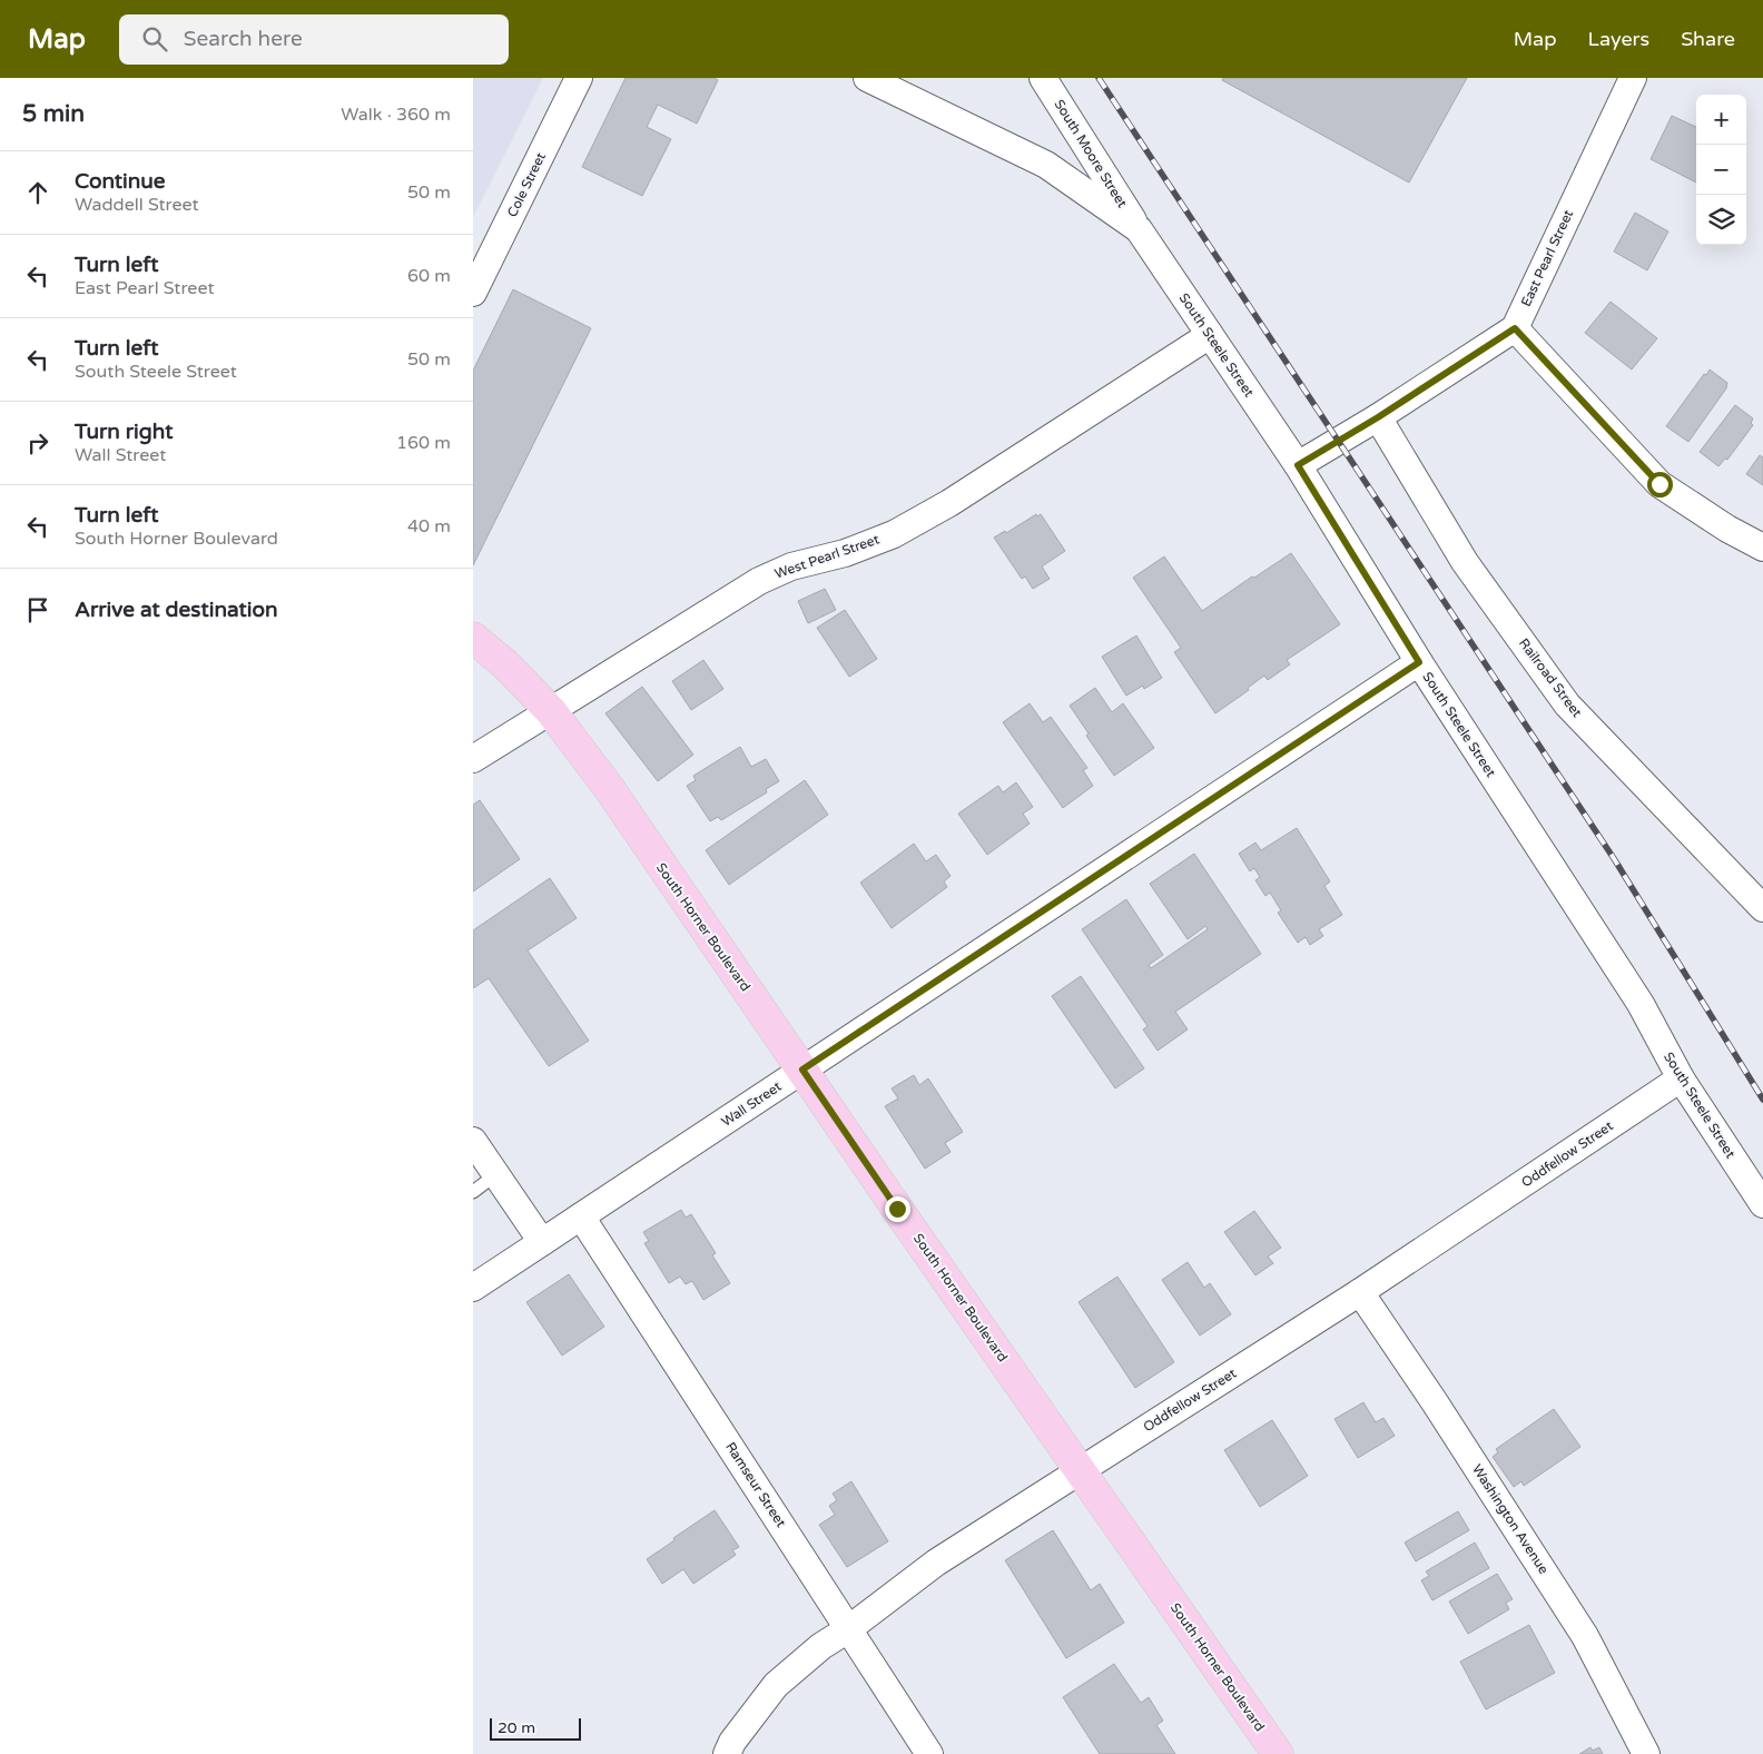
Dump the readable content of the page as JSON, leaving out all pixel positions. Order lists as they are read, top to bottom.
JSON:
{
  "streets": {
    "main road": ["South Horner Boulevard"],
    "street": [
      "South Moore Street",
      "Cole Street",
      "East Pearl Street",
      "South Steele Street",
      "West Pearl Street",
      "Railroad Street",
      "Wall Street",
      "Oddfellow Street",
      "Ramseur Street",
      "Washington Avenue"
    ]
  },
  "crossings": [
    ["South Moore Street", "South Steele Street"],
    ["South Steele Street", "West Pearl Street"],
    ["South Steele Street", "Wall Street"],
    ["South Steele Street", "Oddfellow Street"],
    ["West Pearl Street", "South Horner Boulevard"],
    ["South Horner Boulevard", "Wall Street"],
    ["South Horner Boulevard", "Oddfellow Street"],
    ["Wall Street", "Ramseur Street"],
    ["Oddfellow Street", "Ramseur Street"],
    ["Oddfellow Street", "Washington Avenue"]
  ],
  "scale_bar": "20 m",
  "page": {
    "header": "Map",
    "search": "Search here",
    "nav": ["Map", "Layers", "Share"],
    "heading": ["5 min", "Walk · 360 m"],
    "map_buttons": ["+", "−"],
    "list": [
      ["Continue", "Waddell Street", "50 m"],
      ["Turn left", "East Pearl Street", "60 m"],
      ["Turn left", "South Steele Street", "50 m"],
      ["Turn right", "Wall Street", "160 m"],
      ["Turn left", "South Horner Boulevard", "40 m"],
      "Arrive at destination"
    ],
    "scale": "20 m"
  }
}
